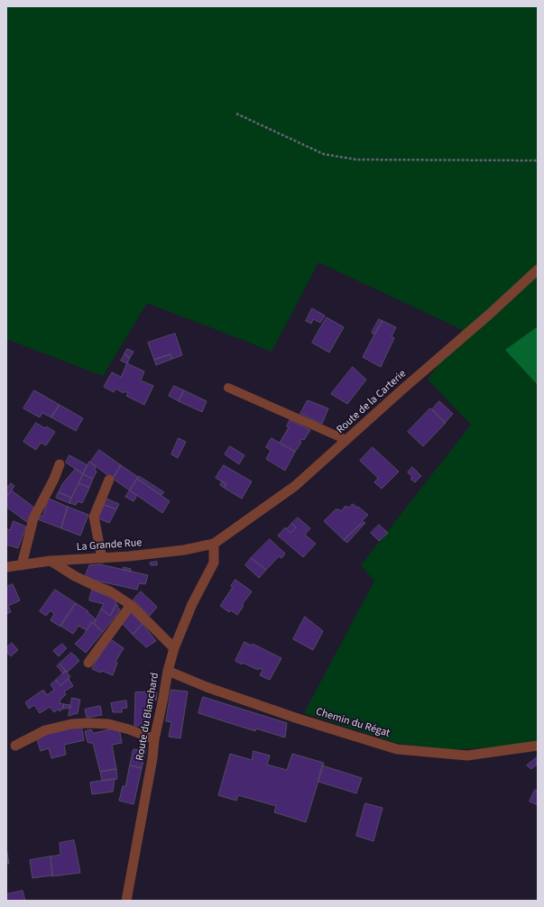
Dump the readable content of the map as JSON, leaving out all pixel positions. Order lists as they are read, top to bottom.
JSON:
{
  "streets": {
    "street": [
      "Route de la Carterie",
      "La Grande Rue",
      "Route du Blanchard",
      "Chemin du Régat"
    ]
  },
  "crossings": [
    ["Route de la Carterie", "La Grande Rue"],
    ["Route de la Carterie", "Route du Blanchard"],
    ["La Grande Rue", "Route du Blanchard"],
    ["Route du Blanchard", "Chemin du Régat"]
  ]
}
